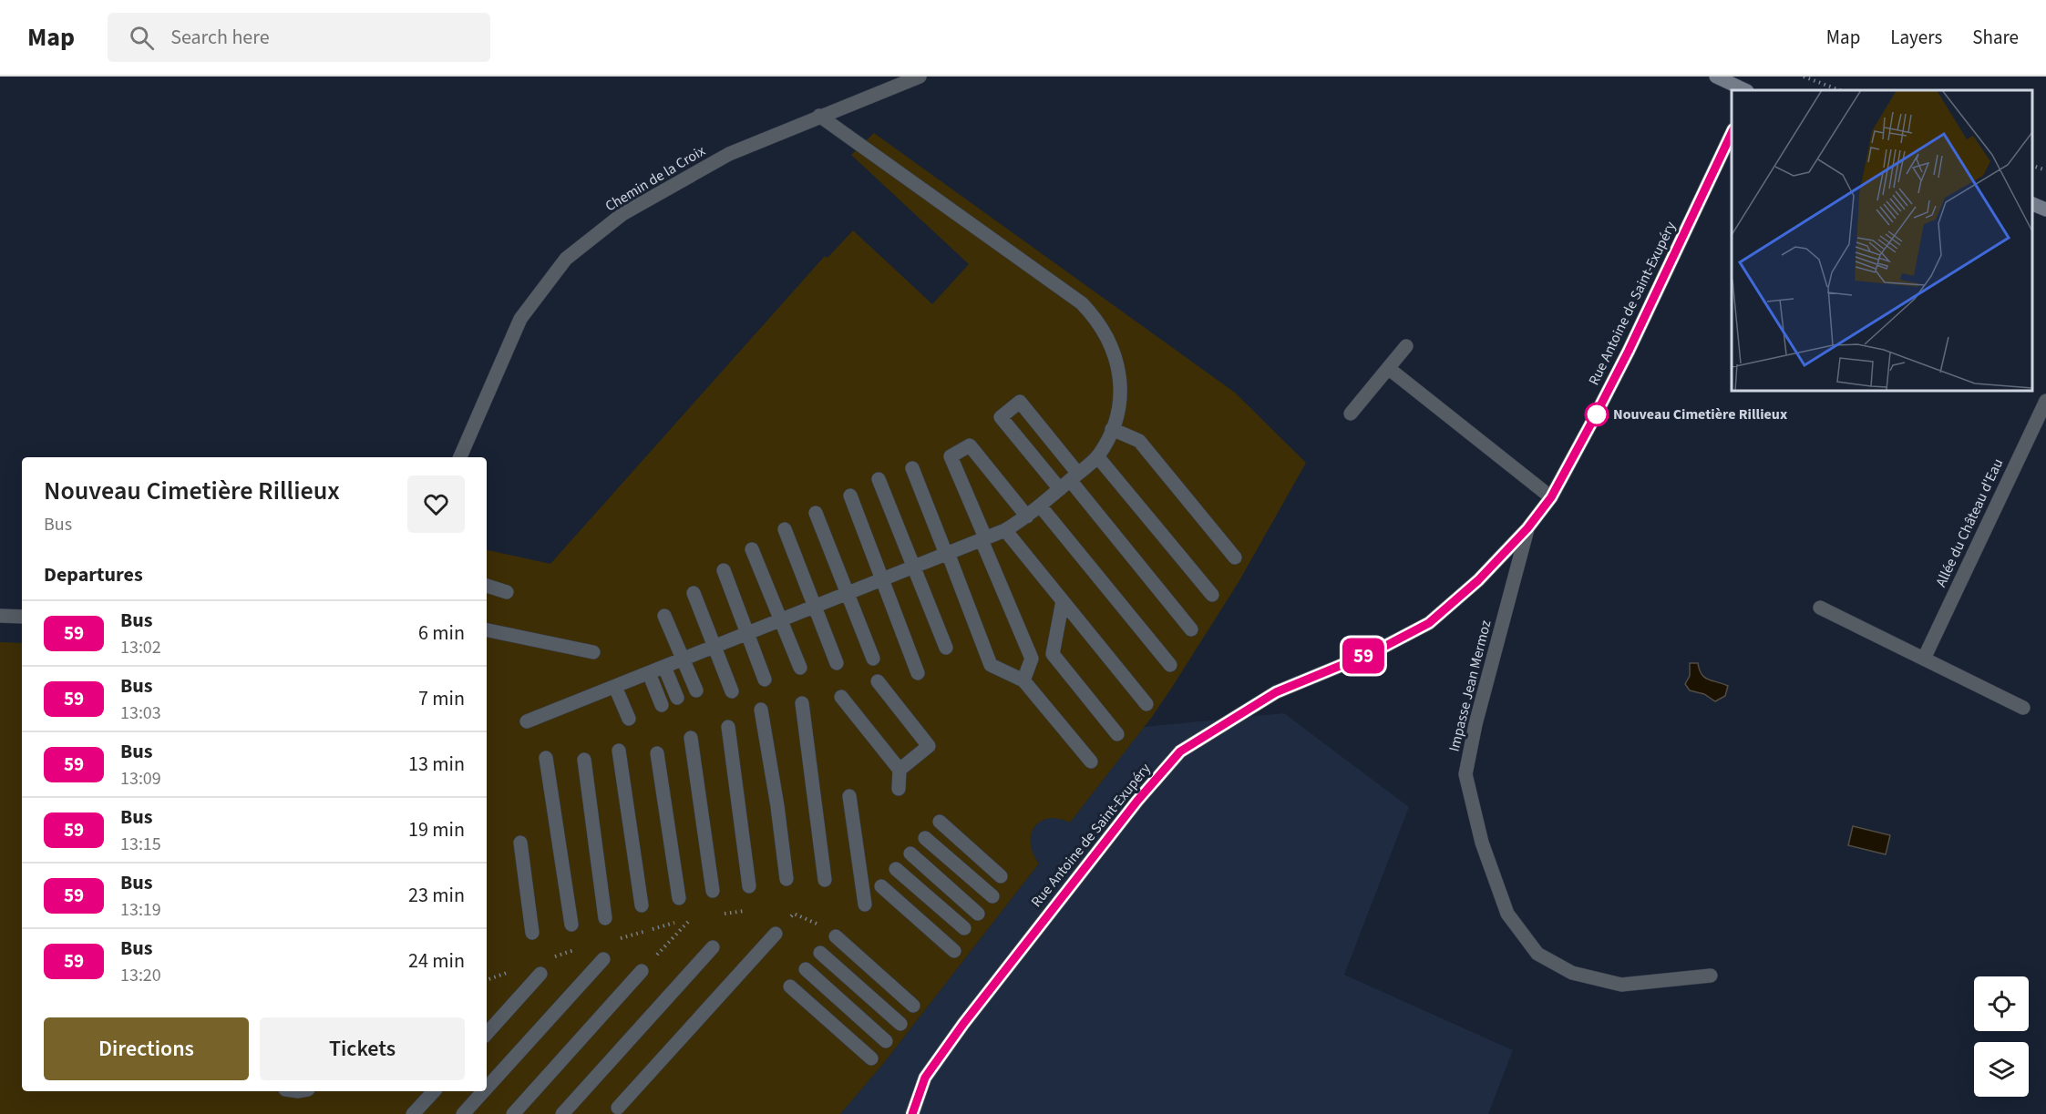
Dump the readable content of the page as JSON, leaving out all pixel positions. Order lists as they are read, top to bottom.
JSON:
{
  "streets": {
    "street": [
      "Chemin de la Croix",
      "Rue Antoine de Saint-Exupéry",
      "Allée du Château d'Eau",
      "Impasse Jean Mermoz"
    ]
  },
  "crossings": [
    ["Rue Antoine de Saint-Exupéry", "Impasse Jean Mermoz"]
  ],
  "places": ["Nouveau Cimetière Rillieux"],
  "lines": ["bus line 59"],
  "page": {
    "header": "Map",
    "search": "Search here",
    "nav": ["Map", "Layers", "Share"],
    "on_map": "59",
    "heading": [
      ["Nouveau Cimetière Rillieux", "Bus"],
      "Departures"
    ],
    "list": [
      {
        "mark": "59",
        "name": "Bus",
        "note": "13:02",
        "value": "6 min"
      },
      {
        "mark": "59",
        "name": "Bus",
        "note": "13:03",
        "value": "7 min"
      },
      {
        "mark": "59",
        "name": "Bus",
        "note": "13:09",
        "value": "13 min"
      },
      {
        "mark": "59",
        "name": "Bus",
        "note": "13:15",
        "value": "19 min"
      },
      {
        "mark": "59",
        "name": "Bus",
        "note": "13:19",
        "value": "23 min"
      },
      {
        "mark": "59",
        "name": "Bus",
        "note": "13:20",
        "value": "24 min"
      }
    ],
    "buttons": ["Directions", "Tickets"]
  }
}
